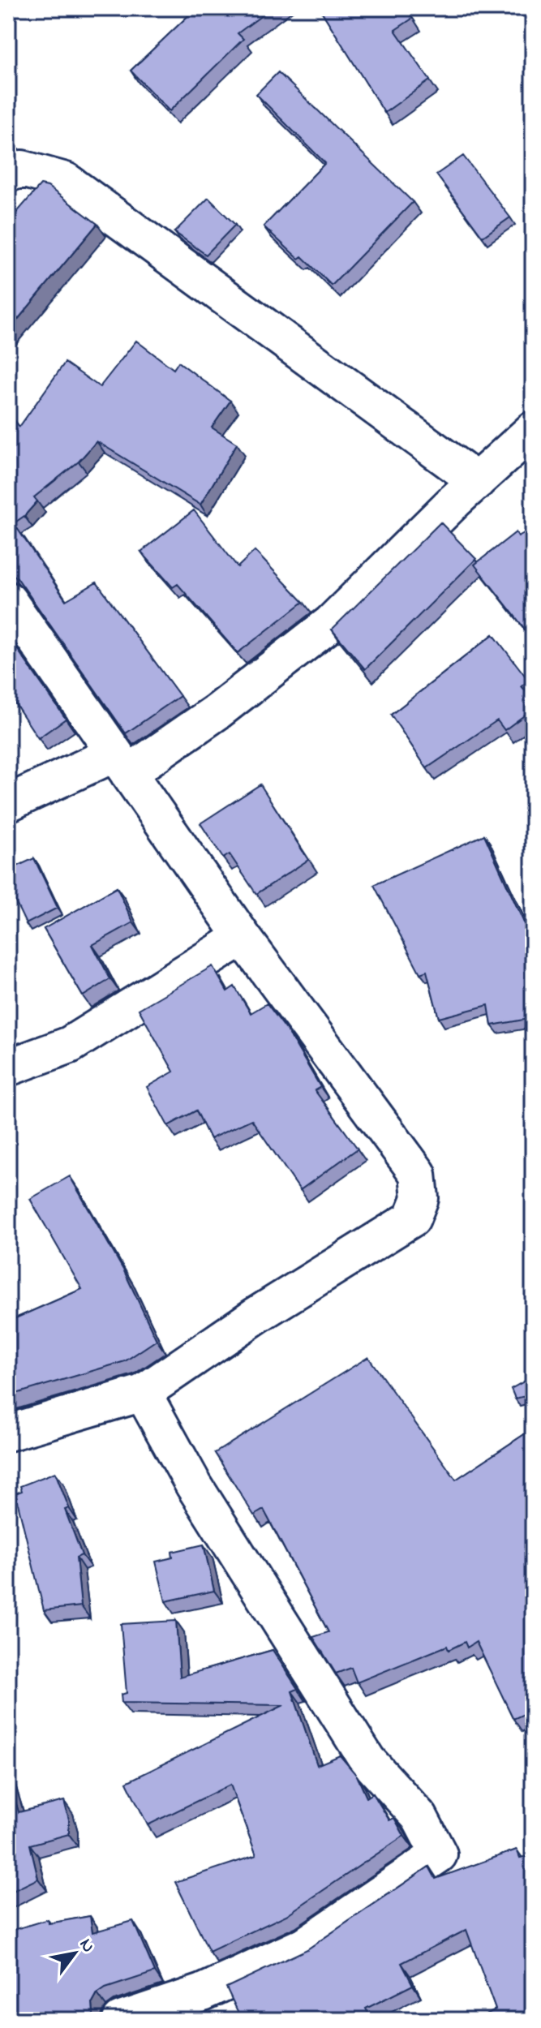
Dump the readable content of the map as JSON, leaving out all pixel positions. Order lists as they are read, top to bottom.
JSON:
{
  "north": "top right"
}
